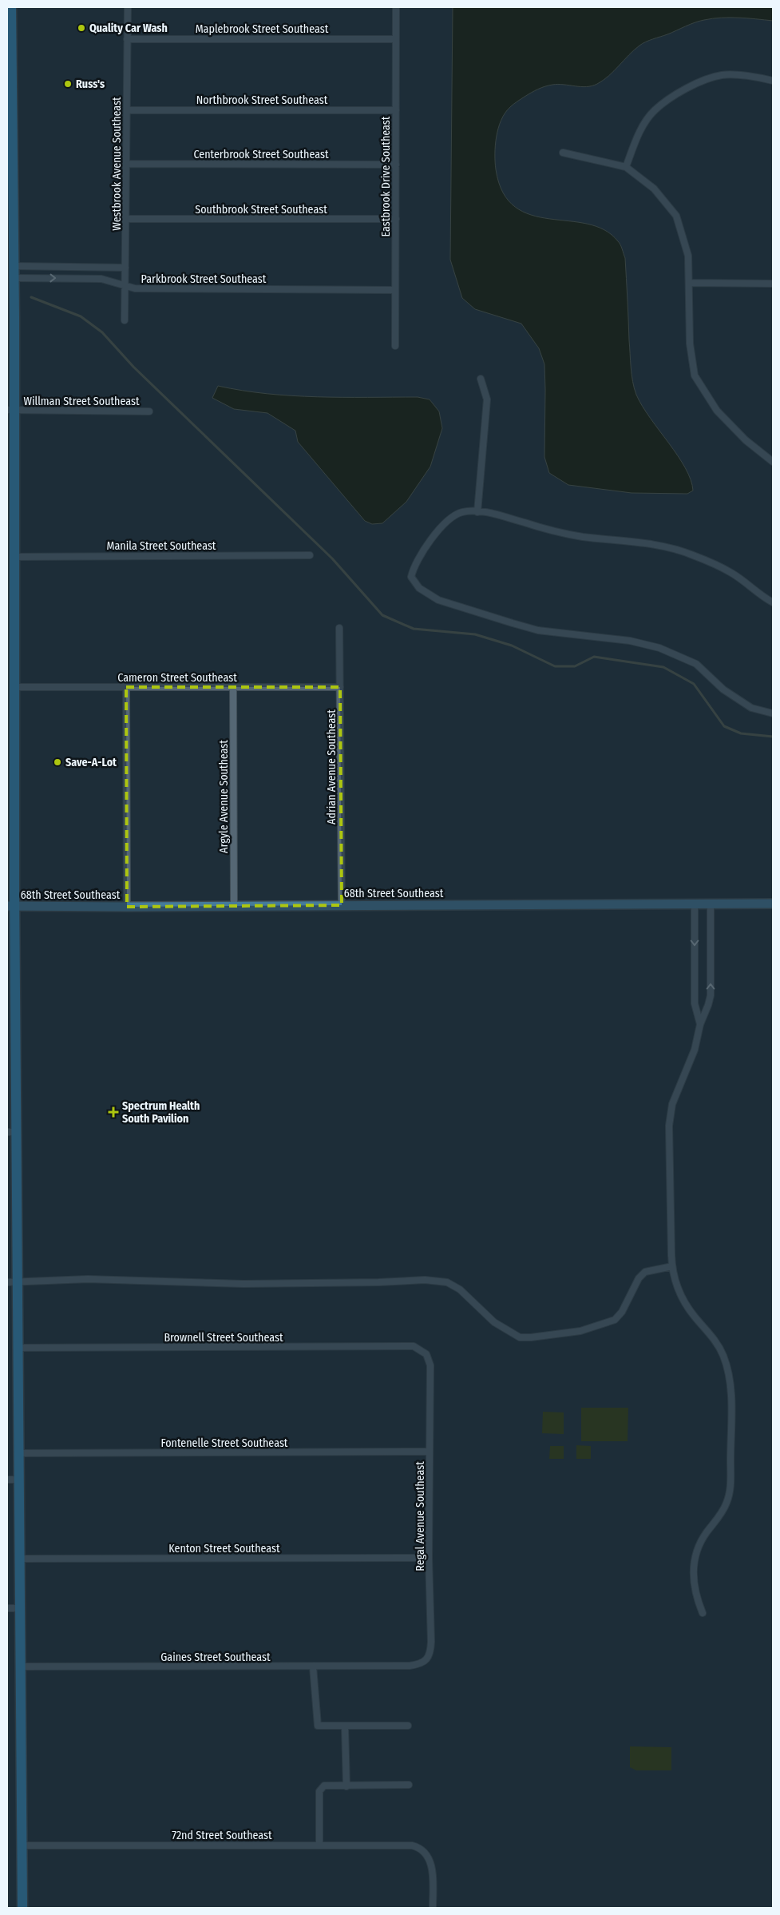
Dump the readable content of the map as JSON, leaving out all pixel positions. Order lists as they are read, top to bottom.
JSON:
{
  "streets": {
    "main road": ["68th Street Southeast"],
    "street": [
      "Maplebrook Street Southeast",
      "Northbrook Street Southeast",
      "Centerbrook Street Southeast",
      "Westbrook Avenue Southeast",
      "Eastbrook Drive Southeast",
      "Southbrook Street Southeast",
      "Parkbrook Street Southeast",
      "Willman Street Southeast",
      "Manila Street Southeast",
      "Cameron Street Southeast",
      "Adrian Avenue Southeast",
      "Argyle Avenue Southeast",
      "Brownell Street Southeast",
      "Fontenelle Street Southeast",
      "Regal Avenue Southeast",
      "Kenton Street Southeast",
      "Gaines Street Southeast",
      "72nd Street Southeast"
    ]
  },
  "crossings": [
    ["Maplebrook Street Southeast", "Westbrook Avenue Southeast"],
    ["Maplebrook Street Southeast", "Eastbrook Drive Southeast"],
    ["Northbrook Street Southeast", "Westbrook Avenue Southeast"],
    ["Northbrook Street Southeast", "Eastbrook Drive Southeast"],
    ["Centerbrook Street Southeast", "Westbrook Avenue Southeast"],
    ["Centerbrook Street Southeast", "Eastbrook Drive Southeast"],
    ["Westbrook Avenue Southeast", "Southbrook Street Southeast"],
    ["Westbrook Avenue Southeast", "Parkbrook Street Southeast"],
    ["Eastbrook Drive Southeast", "Southbrook Street Southeast"],
    ["Eastbrook Drive Southeast", "Parkbrook Street Southeast"],
    ["Cameron Street Southeast", "Adrian Avenue Southeast"],
    ["Cameron Street Southeast", "Argyle Avenue Southeast"],
    ["Adrian Avenue Southeast", "68th Street Southeast"],
    ["Argyle Avenue Southeast", "68th Street Southeast"],
    ["Brownell Street Southeast", "Regal Avenue Southeast"],
    ["Fontenelle Street Southeast", "Regal Avenue Southeast"],
    ["Regal Avenue Southeast", "Kenton Street Southeast"],
    ["Regal Avenue Southeast", "Gaines Street Southeast"]
  ],
  "places": {
    "other": ["Quality Car Wash", "Russ's", "Save-A-Lot"],
    "health": ["Spectrum Health South Pavilion"]
  }
}
